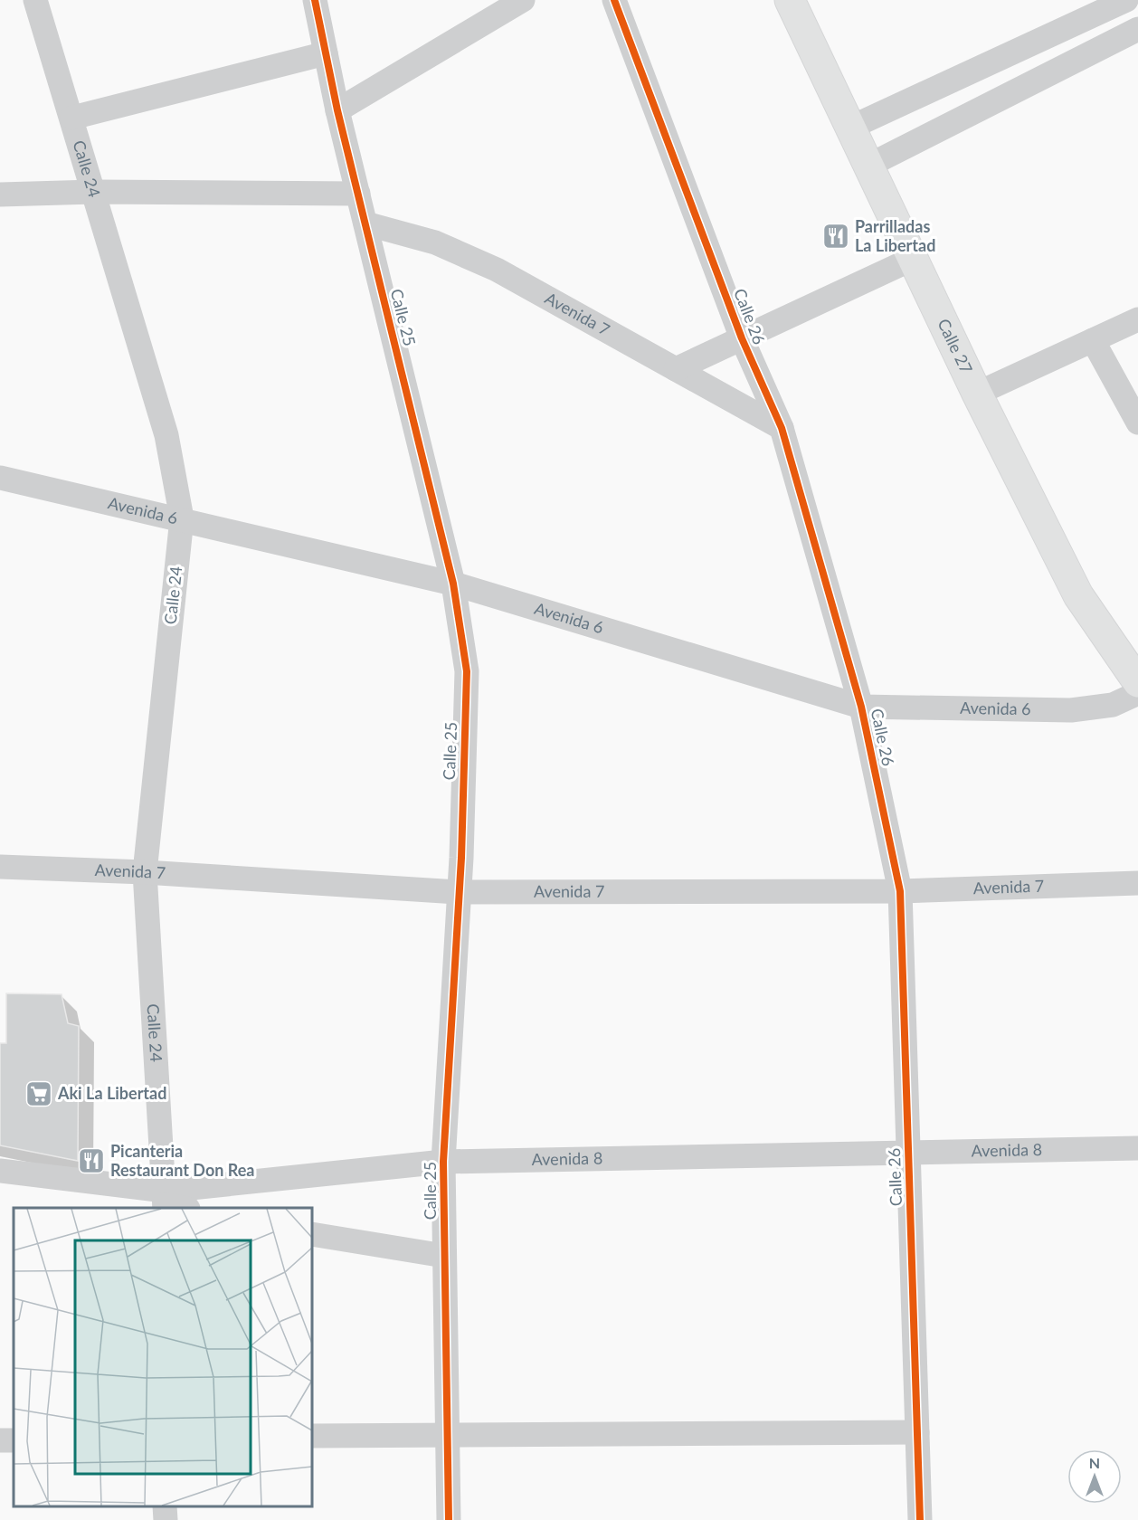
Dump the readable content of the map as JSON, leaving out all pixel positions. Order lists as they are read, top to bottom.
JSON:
{
  "streets": {
    "main road": ["Calle 27"],
    "street": [
      "Calle 24",
      "Avenida 7",
      "Calle 26",
      "Calle 25",
      "Avenida 6",
      "Avenida 8"
    ]
  },
  "crossings": [
    ["Calle 24", "Avenida 7"],
    ["Calle 24", "Avenida 6"],
    ["Calle 24", "Avenida 8"],
    ["Avenida 7", "Calle 26"],
    ["Avenida 7", "Calle 25"],
    ["Calle 26", "Avenida 6"],
    ["Calle 26", "Avenida 8"],
    ["Calle 25", "Avenida 6"],
    ["Calle 25", "Avenida 8"]
  ],
  "places": {
    "restaurant": ["Parrilladas La Libertad", "Picanteria Restaurant Don Rea"],
    "supermarket": ["Aki La Libertad"]
  },
  "north": "top"
}
